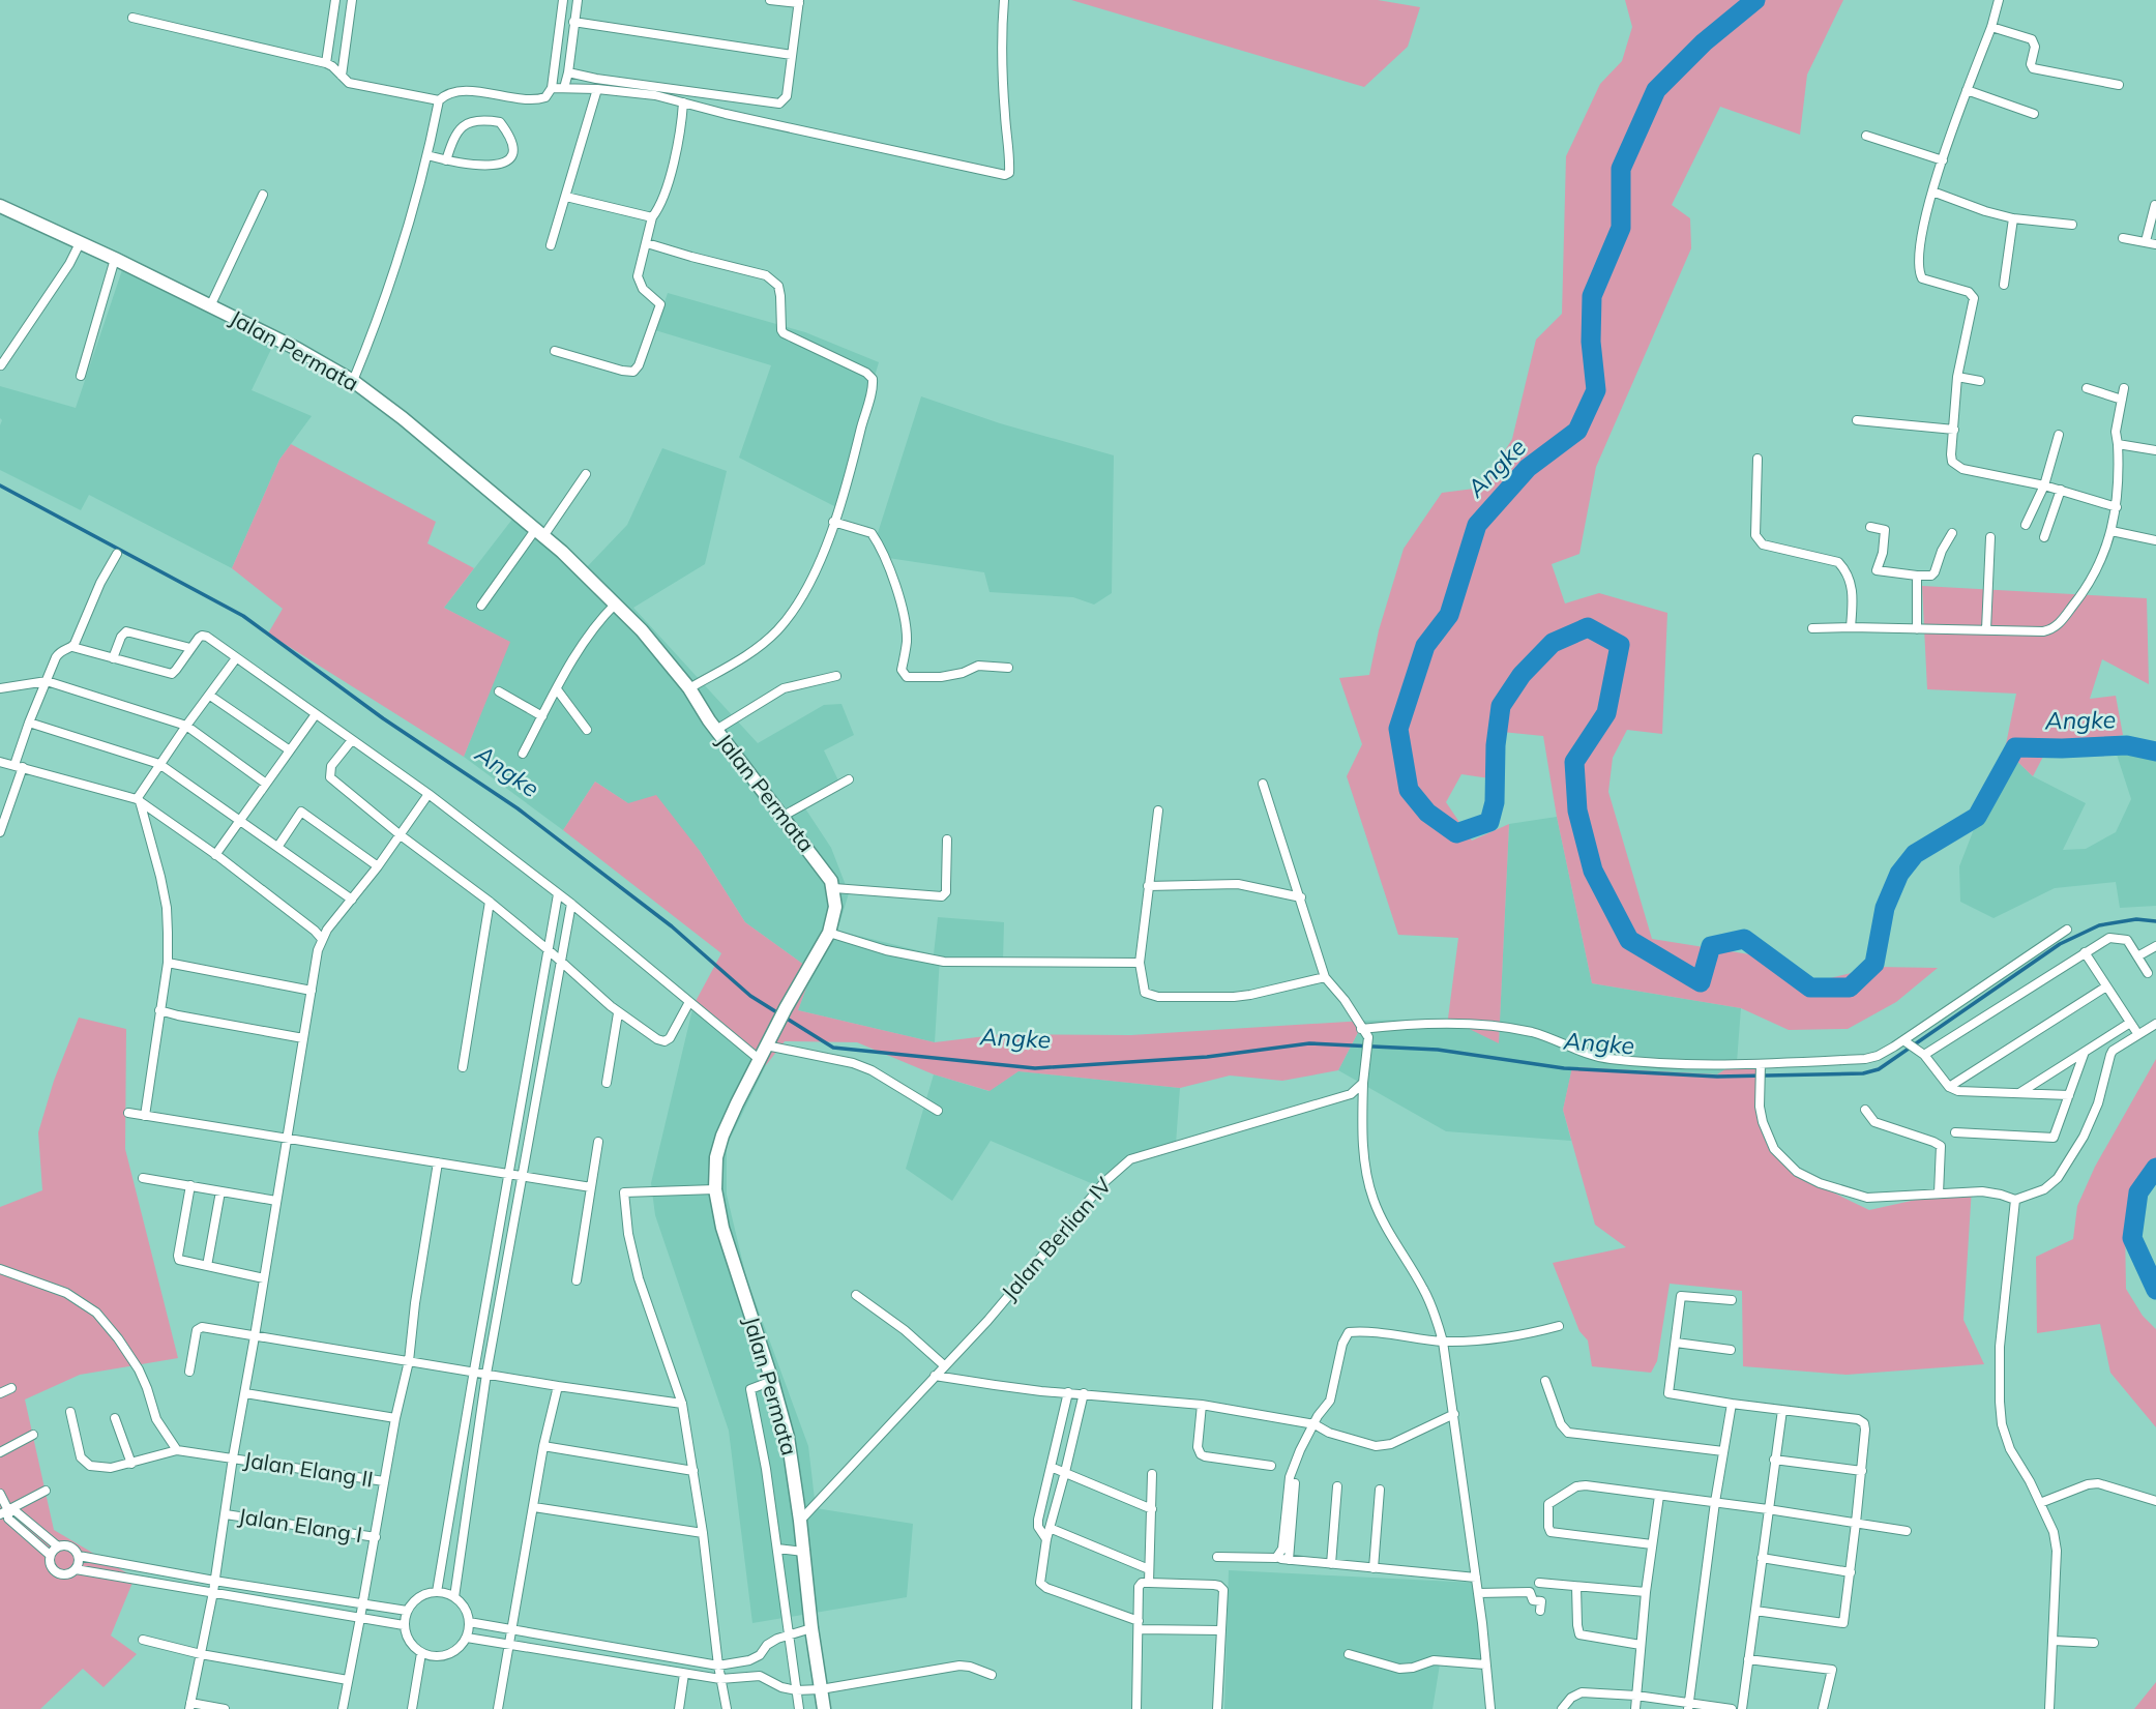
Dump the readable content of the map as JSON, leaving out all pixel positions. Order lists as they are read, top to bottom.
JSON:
{
  "streets": {
    "main road": ["Jalan Permata"],
    "street": ["Jalan Berlian IV", "Jalan Elang II", "Jalan Elang I"]
  },
  "crossings": [
    ["Jalan Permata", "Jalan Berlian IV"]
  ],
  "water": ["Angke"]
}
